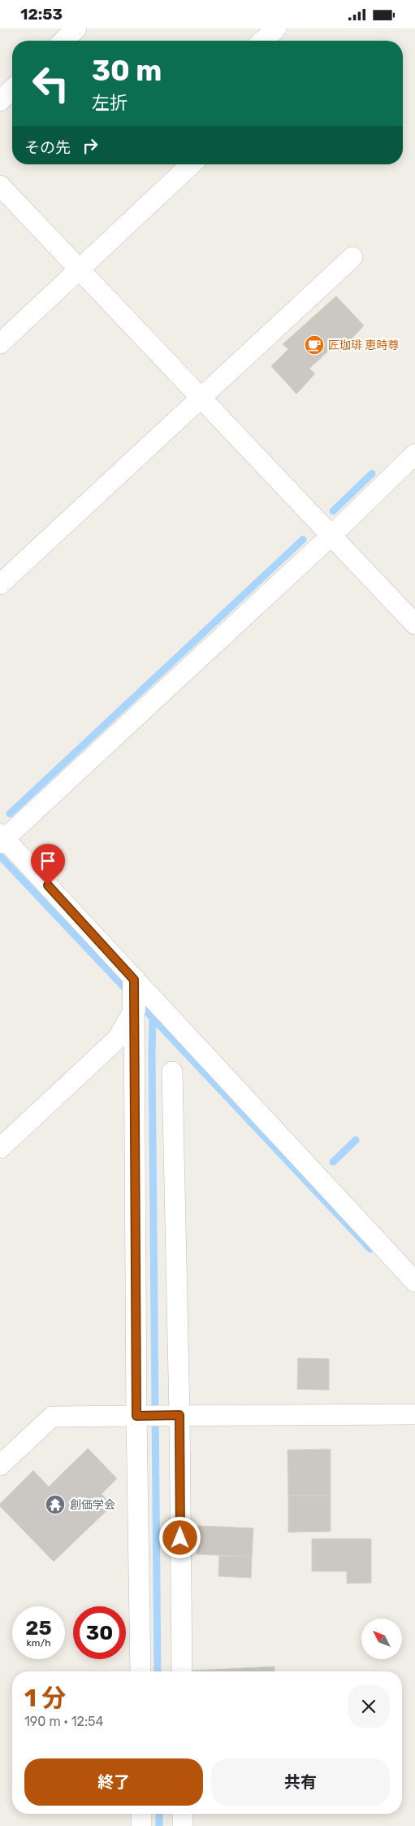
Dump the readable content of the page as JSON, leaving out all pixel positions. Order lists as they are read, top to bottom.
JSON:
{
  "places": {
    "cafe": ["匠珈琲 恵時尊"],
    "temple": ["創価学会"]
  },
  "north": "top left",
  "page": {
    "status": "12:53",
    "turn": ["30 m", "左折"],
    "then": "その先",
    "speed": "25 km/h",
    "limit": "30",
    "heading": ["1 分", "190 m · 12:54"],
    "buttons": ["終了", "共有"]
  }
}
